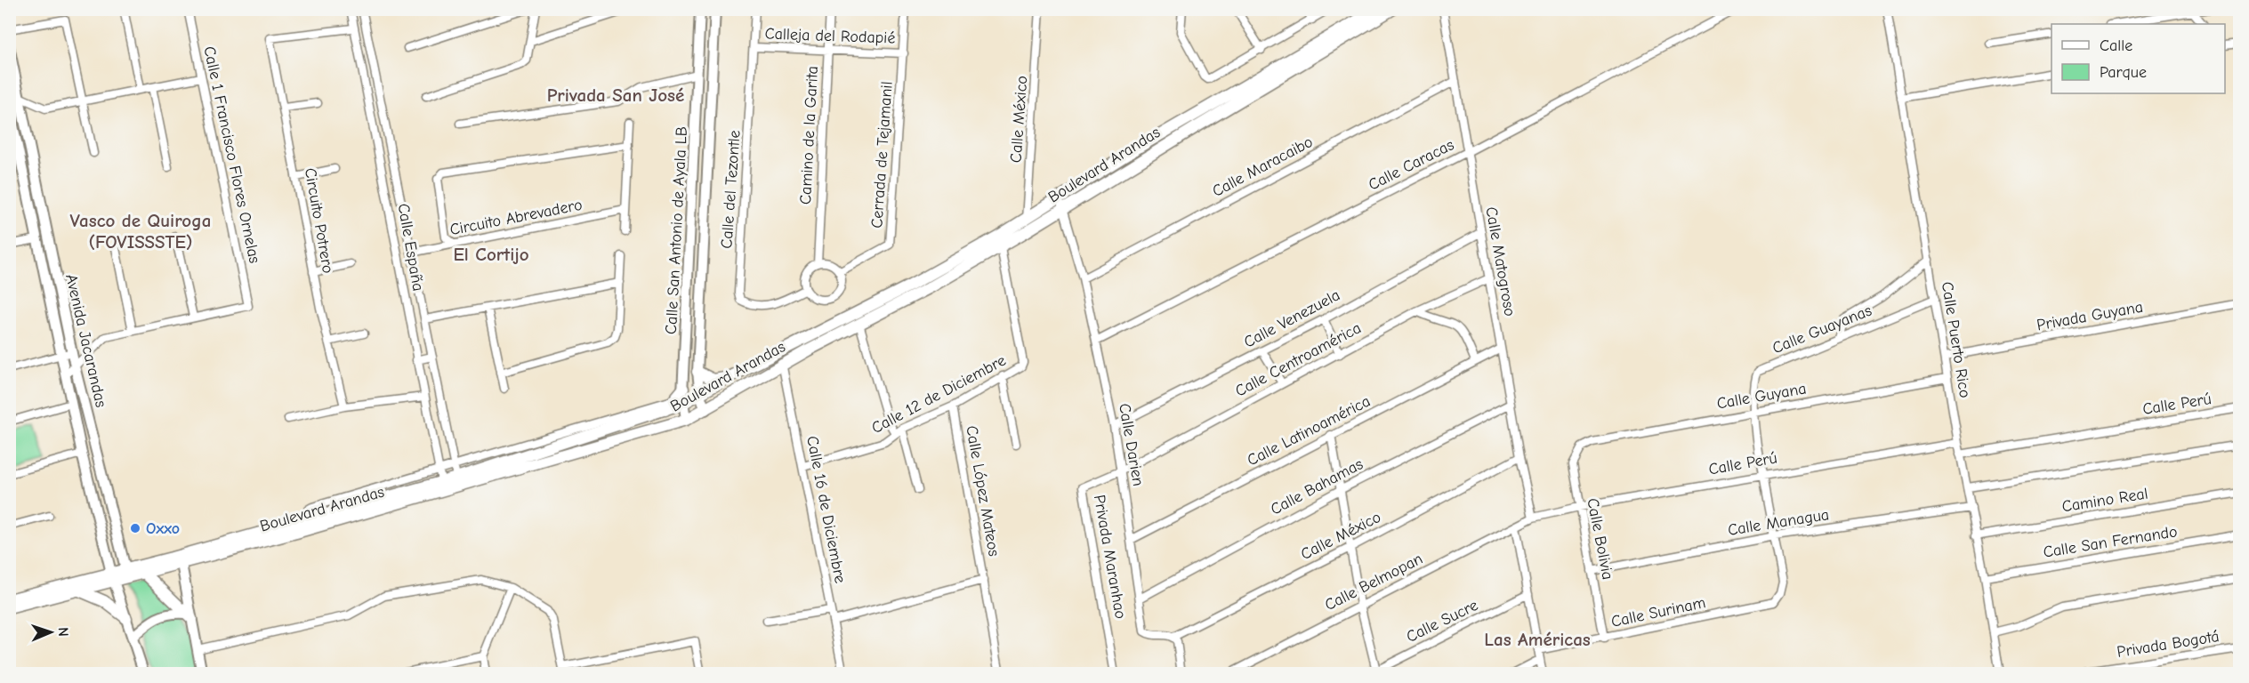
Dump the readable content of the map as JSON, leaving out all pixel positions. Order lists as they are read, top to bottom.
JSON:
{
  "streets": {
    "main road": ["Boulevard Arandas"],
    "street": [
      "Calleja del Rodapié",
      "Calle México",
      "Camino de la Garita",
      "Calle 1 Francisco Flores Ornelas",
      "Cerrada de Tejamanil",
      "Calle Caracas",
      "Calle Maracaibo",
      "Calle del Tezontle",
      "Circuito Abrevadero",
      "Circuito Potrero",
      "Calle San Antonio de Ayala LB",
      "Calle España",
      "Calle Matogroso",
      "Privada Guyana",
      "Calle Venezuela",
      "Calle Guayanas",
      "Calle Puerto Rico",
      "Avenida Jacarandas",
      "Calle Centroamérica",
      "Calle 12 de Diciembre",
      "Calle Guyana",
      "Calle Perú",
      "Calle Latinoamérica",
      "Calle Darien",
      "Calle Bahamas",
      "Calle López Mateos",
      "Camino Real",
      "Calle 16 de Diciembre",
      "Calle Managua",
      "Calle Bolivia",
      "Calle San Fernando",
      "Privada Maranhao",
      "Calle Belmopan",
      "Calle Surinam",
      "Calle Sucre",
      "Privada Bogotá"
    ]
  },
  "crossings": [
    ["Calleja del Rodapié", "Camino de la Garita"],
    ["Calleja del Rodapié", "Cerrada de Tejamanil"],
    ["Calleja del Rodapié", "Calle del Tezontle"],
    ["Calle México", "Boulevard Arandas"],
    ["Calle México", "Calle Matogroso"],
    ["Calle México", "Calle Darien"],
    ["Camino de la Garita", "Cerrada de Tejamanil"],
    ["Camino de la Garita", "Calle del Tezontle"],
    ["Cerrada de Tejamanil", "Calle del Tezontle"],
    ["Boulevard Arandas", "Calle España"],
    ["Boulevard Arandas", "Avenida Jacarandas"],
    ["Boulevard Arandas", "Calle 12 de Diciembre"],
    ["Boulevard Arandas", "Calle Darien"],
    ["Boulevard Arandas", "Calle 16 de Diciembre"],
    ["Calle Caracas", "Calle Matogroso"],
    ["Calle Caracas", "Calle Darien"],
    ["Calle Maracaibo", "Calle Matogroso"],
    ["Calle Maracaibo", "Calle Darien"],
    ["Circuito Abrevadero", "Calle España"],
    ["Circuito Potrero", "Calle España"],
    ["Calle Matogroso", "Calle Venezuela"],
    ["Calle Matogroso", "Calle Centroamérica"],
    ["Calle Matogroso", "Calle Perú"],
    ["Calle Matogroso", "Calle Latinoamérica"],
    ["Calle Matogroso", "Calle Bahamas"],
    ["Calle Matogroso", "Calle Belmopan"],
    ["Privada Guyana", "Calle Puerto Rico"],
    ["Calle Venezuela", "Calle Darien"],
    ["Calle Guayanas", "Calle Puerto Rico"],
    ["Calle Guayanas", "Calle Guyana"],
    ["Calle Puerto Rico", "Calle Guyana"],
    ["Calle Puerto Rico", "Calle Perú"],
    ["Calle Puerto Rico", "Camino Real"],
    ["Calle Puerto Rico", "Calle Managua"],
    ["Calle Puerto Rico", "Calle San Fernando"],
    ["Calle Centroamérica", "Calle Darien"],
    ["Calle Centroamérica", "Privada Maranhao"],
    ["Calle 12 de Diciembre", "Calle López Mateos"],
    ["Calle 12 de Diciembre", "Calle 16 de Diciembre"],
    ["Calle Guyana", "Calle Bolivia"],
    ["Calle Perú", "Calle Bolivia"],
    ["Calle Perú", "Calle Belmopan"],
    ["Calle Latinoamérica", "Calle Darien"],
    ["Calle Darien", "Calle Bahamas"],
    ["Calle Darien", "Privada Maranhao"],
    ["Calle López Mateos", "Calle 16 de Diciembre"],
    ["Calle Managua", "Calle Bolivia"],
    ["Calle Managua", "Calle Surinam"],
    ["Calle Bolivia", "Calle Surinam"]
  ],
  "districts": [
    "Privada San José",
    "Vasco de Quiroga (FOVISSSTE)",
    "El Cortijo",
    "Las Américas"
  ],
  "places": ["Oxxo"],
  "legend": ["Calle", "Parque"],
  "north": "right"
}
